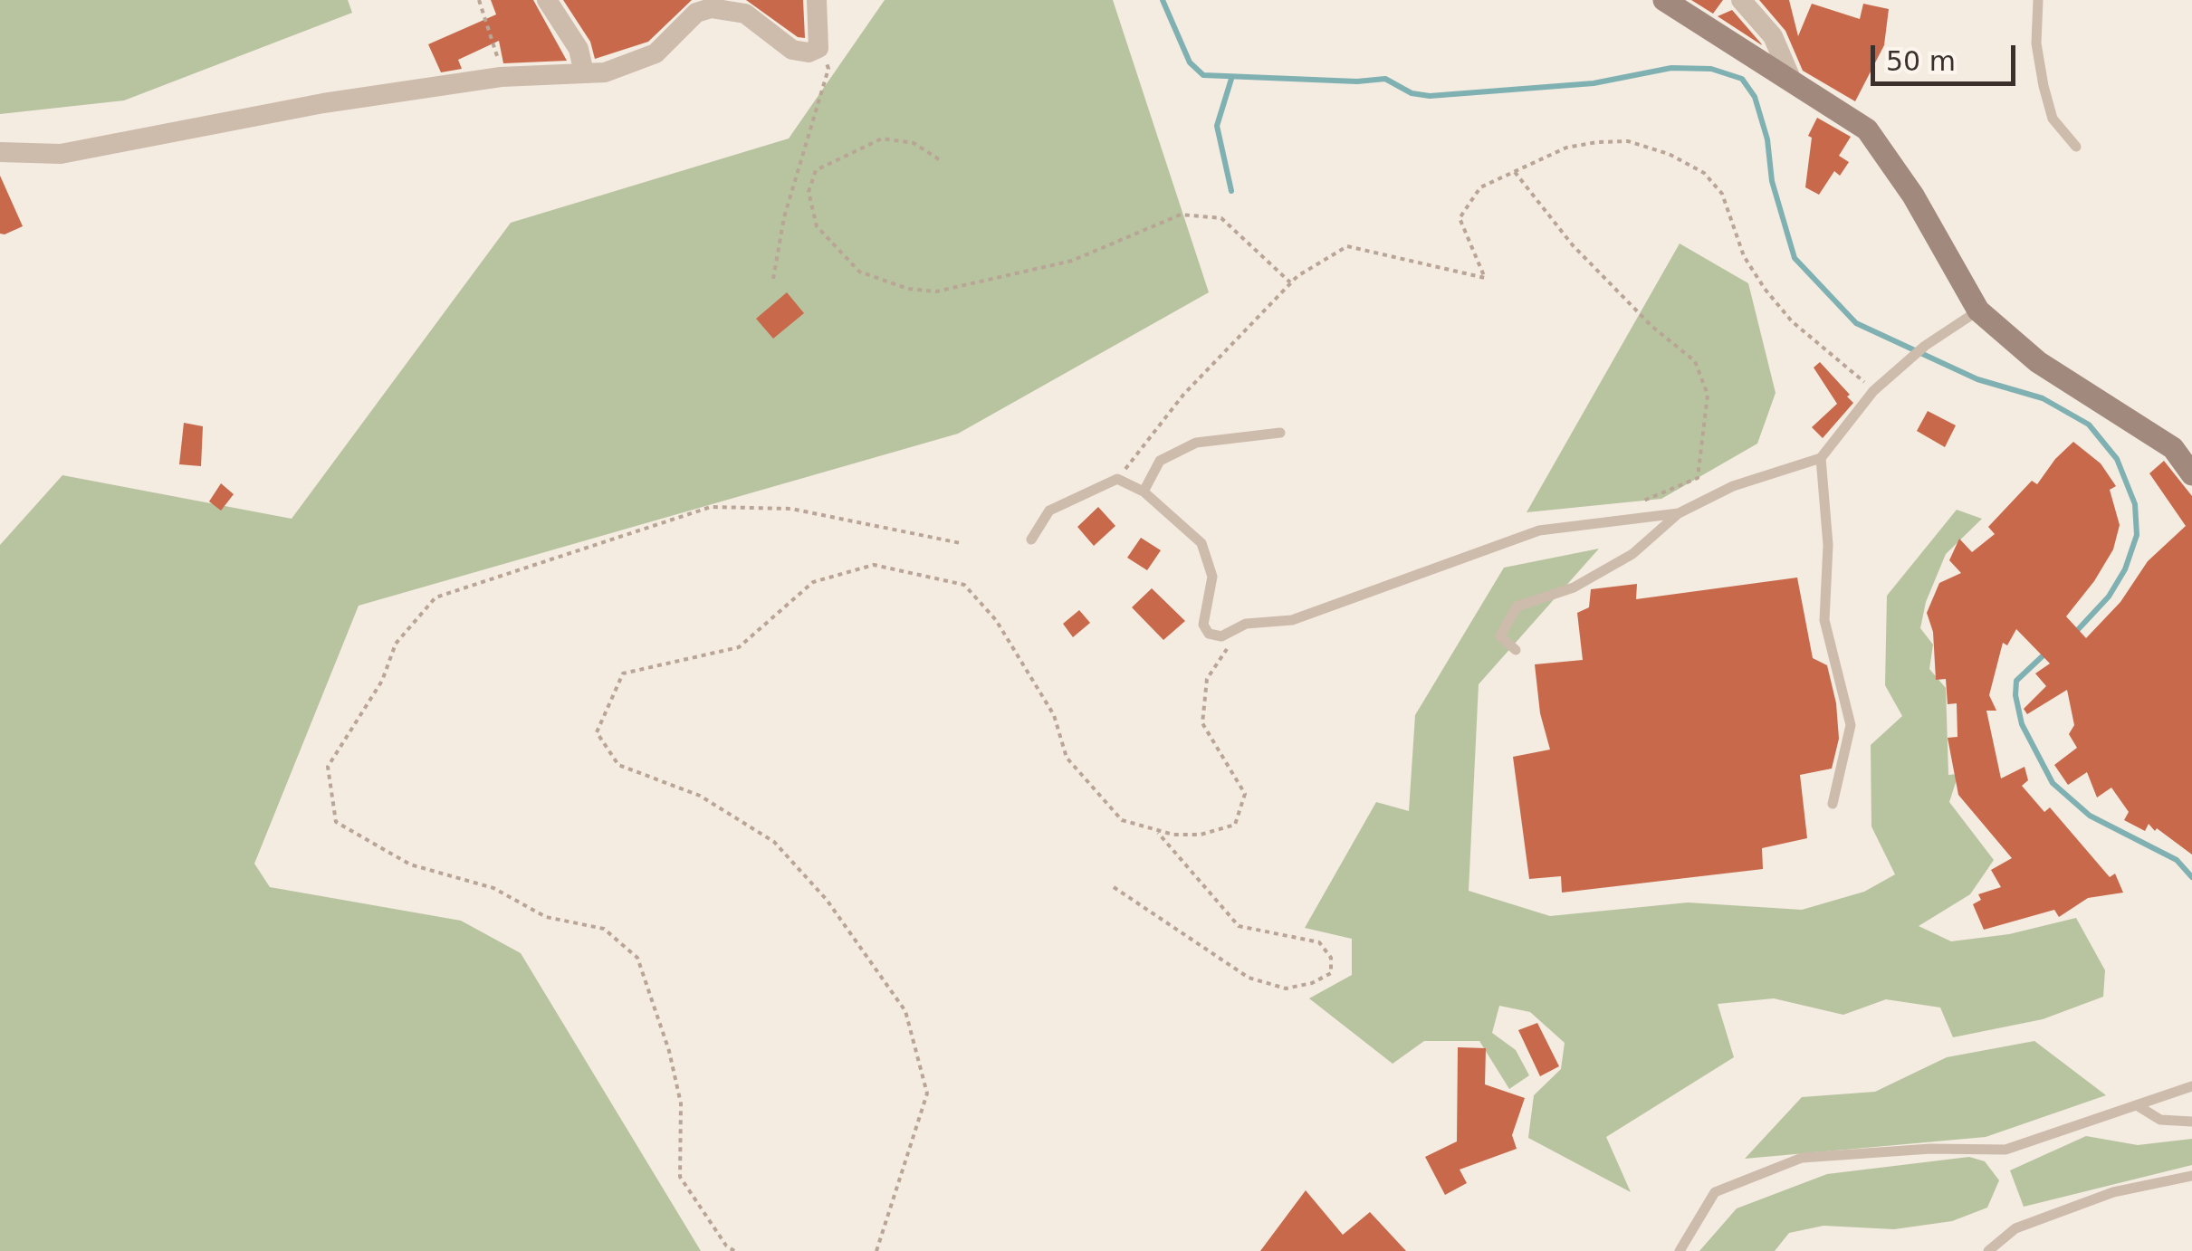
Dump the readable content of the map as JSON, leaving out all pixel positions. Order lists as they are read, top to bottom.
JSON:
{
  "scale_bar": "50 m"
}
